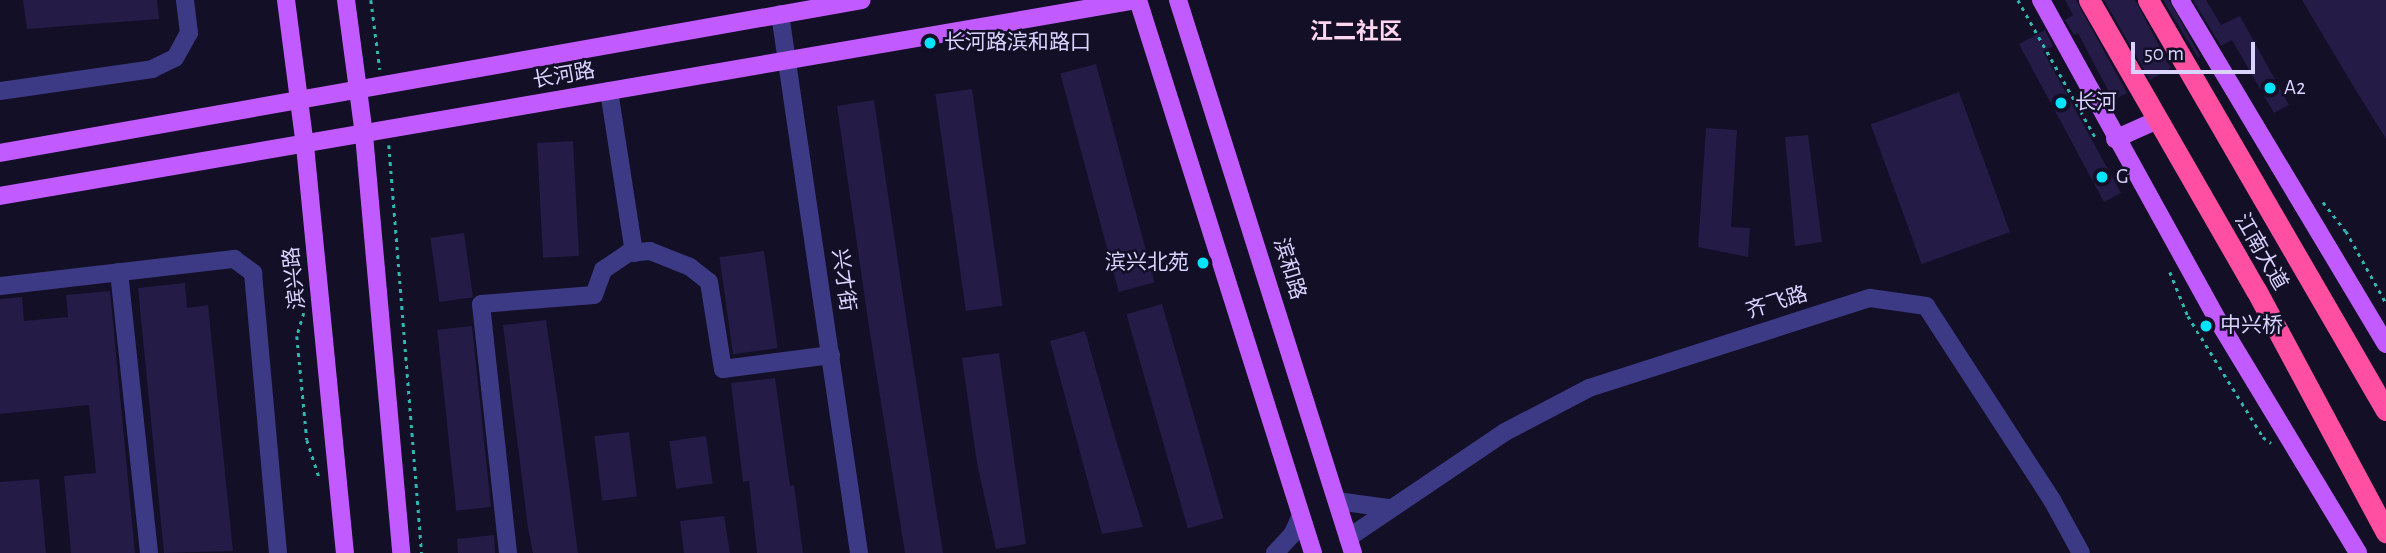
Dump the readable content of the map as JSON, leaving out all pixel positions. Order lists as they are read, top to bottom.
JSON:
{
  "streets": {
    "highway": ["江南大道"],
    "main road": ["长河路", "滨和路", "滨兴路"],
    "street": ["兴才街", "齐飞路"]
  },
  "crossings": [
    ["长河路", "滨兴路"],
    ["长河路", "兴才街"],
    ["滨和路", "齐飞路"]
  ],
  "districts": ["江二社区"],
  "places": [
    "长河路滨和路口",
    "A2",
    "长河",
    "G",
    "滨兴北苑",
    "中兴桥"
  ],
  "scale_bar": "50 m"
}
